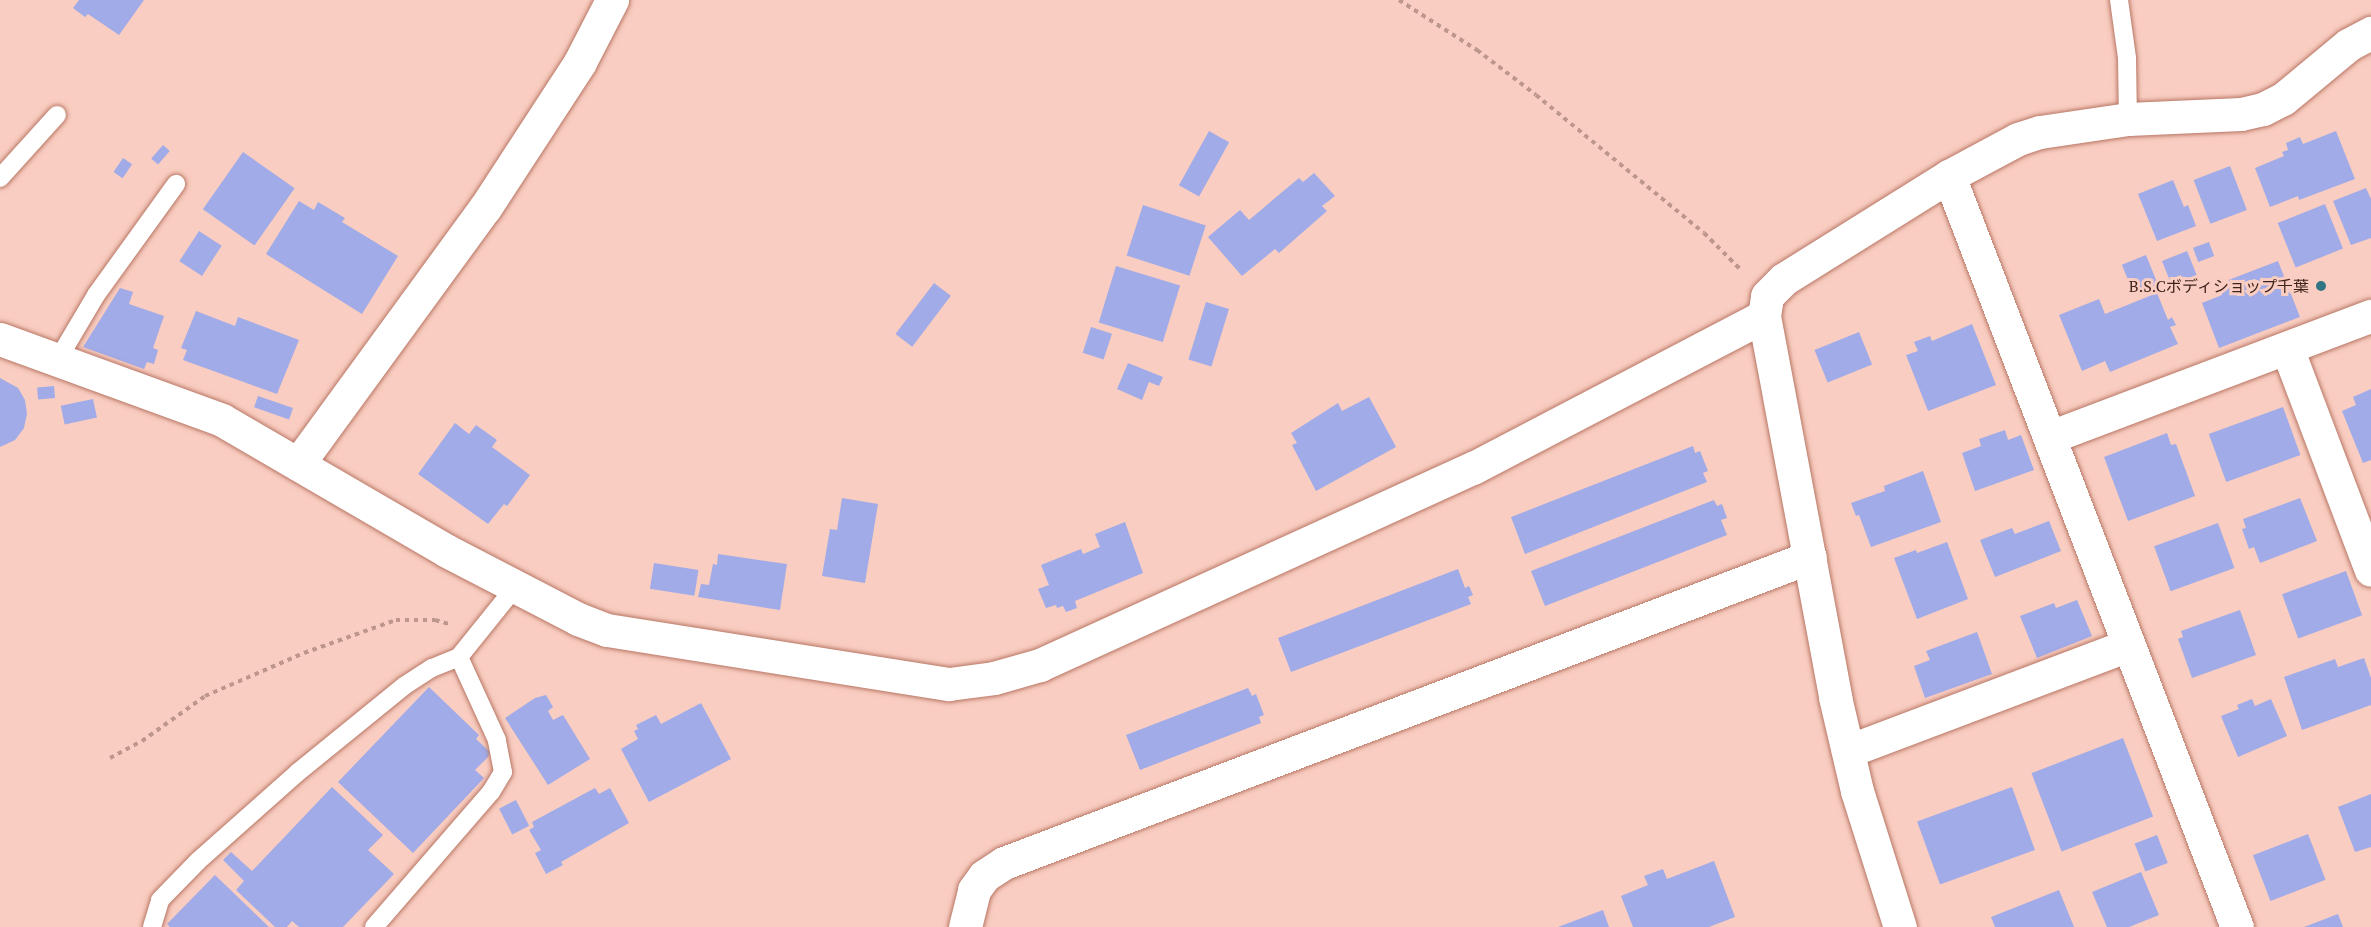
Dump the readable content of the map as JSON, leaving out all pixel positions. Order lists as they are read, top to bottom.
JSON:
{
  "places": ["B.S.Cボディショップ千葉"]
}
